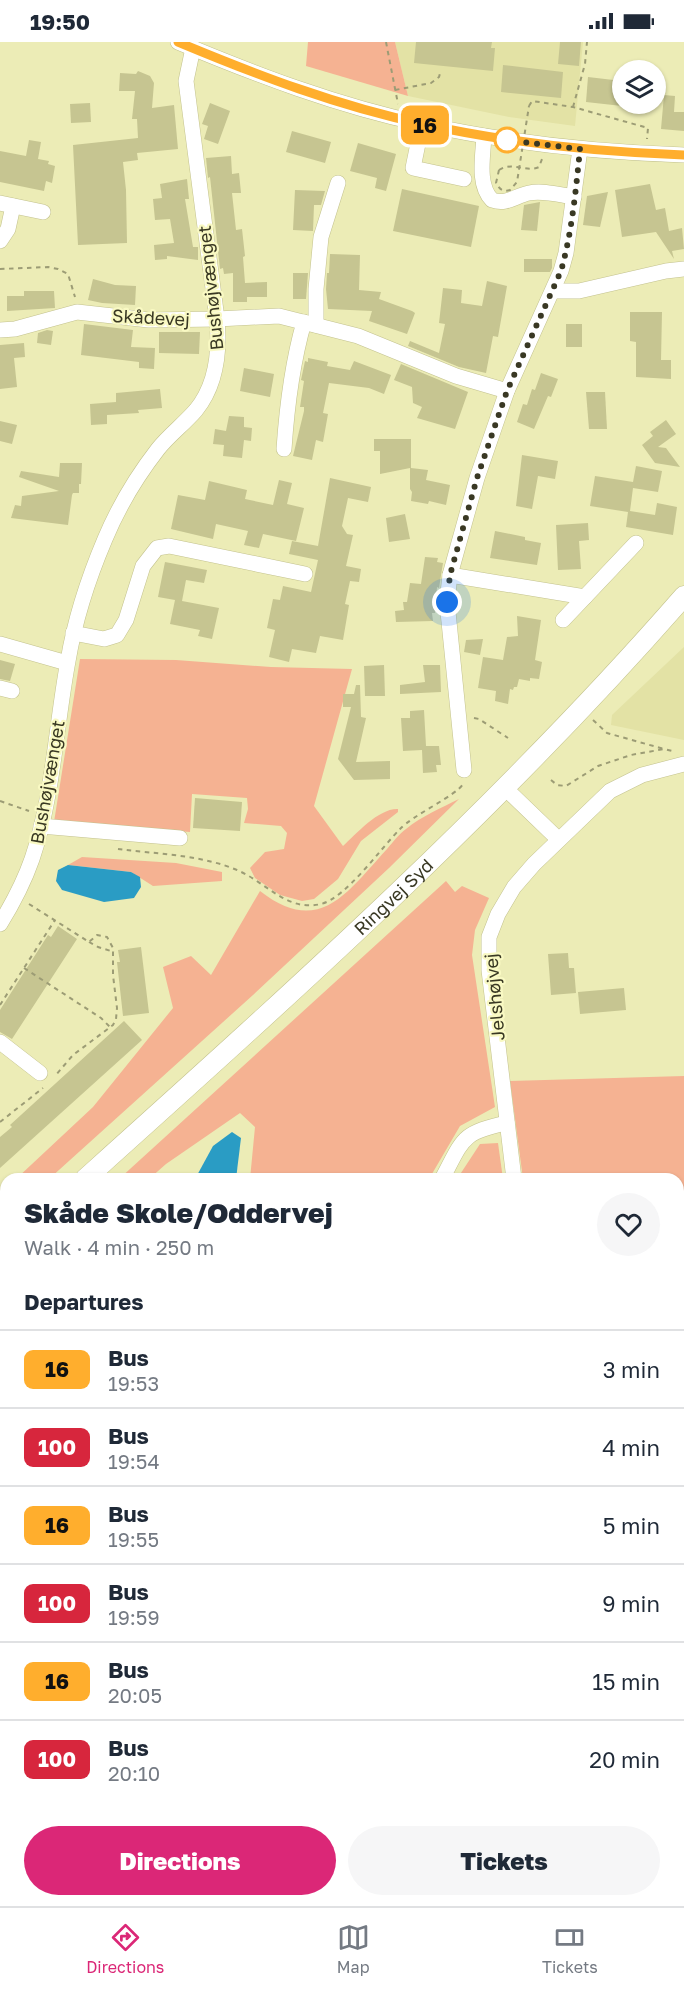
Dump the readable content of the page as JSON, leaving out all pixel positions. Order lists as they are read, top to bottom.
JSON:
{
  "streets": {
    "main road": ["Ringvej Syd"],
    "street": ["Bushøjvænget", "Skådevej", "Jelshøjvej"]
  },
  "crossings": [
    ["Bushøjvænget", "Skådevej"]
  ],
  "lines": ["bus line 16"],
  "page": {
    "status": "19:50",
    "on_map": "16",
    "heading": [
      ["Skåde Skole/Oddervej", "Walk · 4 min · 250 m"],
      "Departures"
    ],
    "list": [
      {
        "mark": "16",
        "name": "Bus",
        "note": "19:53",
        "value": "3 min"
      },
      {
        "mark": "100",
        "name": "Bus",
        "note": "19:54",
        "value": "4 min"
      },
      {
        "mark": "16",
        "name": "Bus",
        "note": "19:55",
        "value": "5 min"
      },
      {
        "mark": "100",
        "name": "Bus",
        "note": "19:59",
        "value": "9 min"
      },
      {
        "mark": "16",
        "name": "Bus",
        "note": "20:05",
        "value": "15 min"
      },
      {
        "mark": "100",
        "name": "Bus",
        "note": "20:10",
        "value": "20 min"
      }
    ],
    "buttons": ["Directions", "Tickets"],
    "tabs": ["Directions", "Map", "Tickets"]
  }
}
